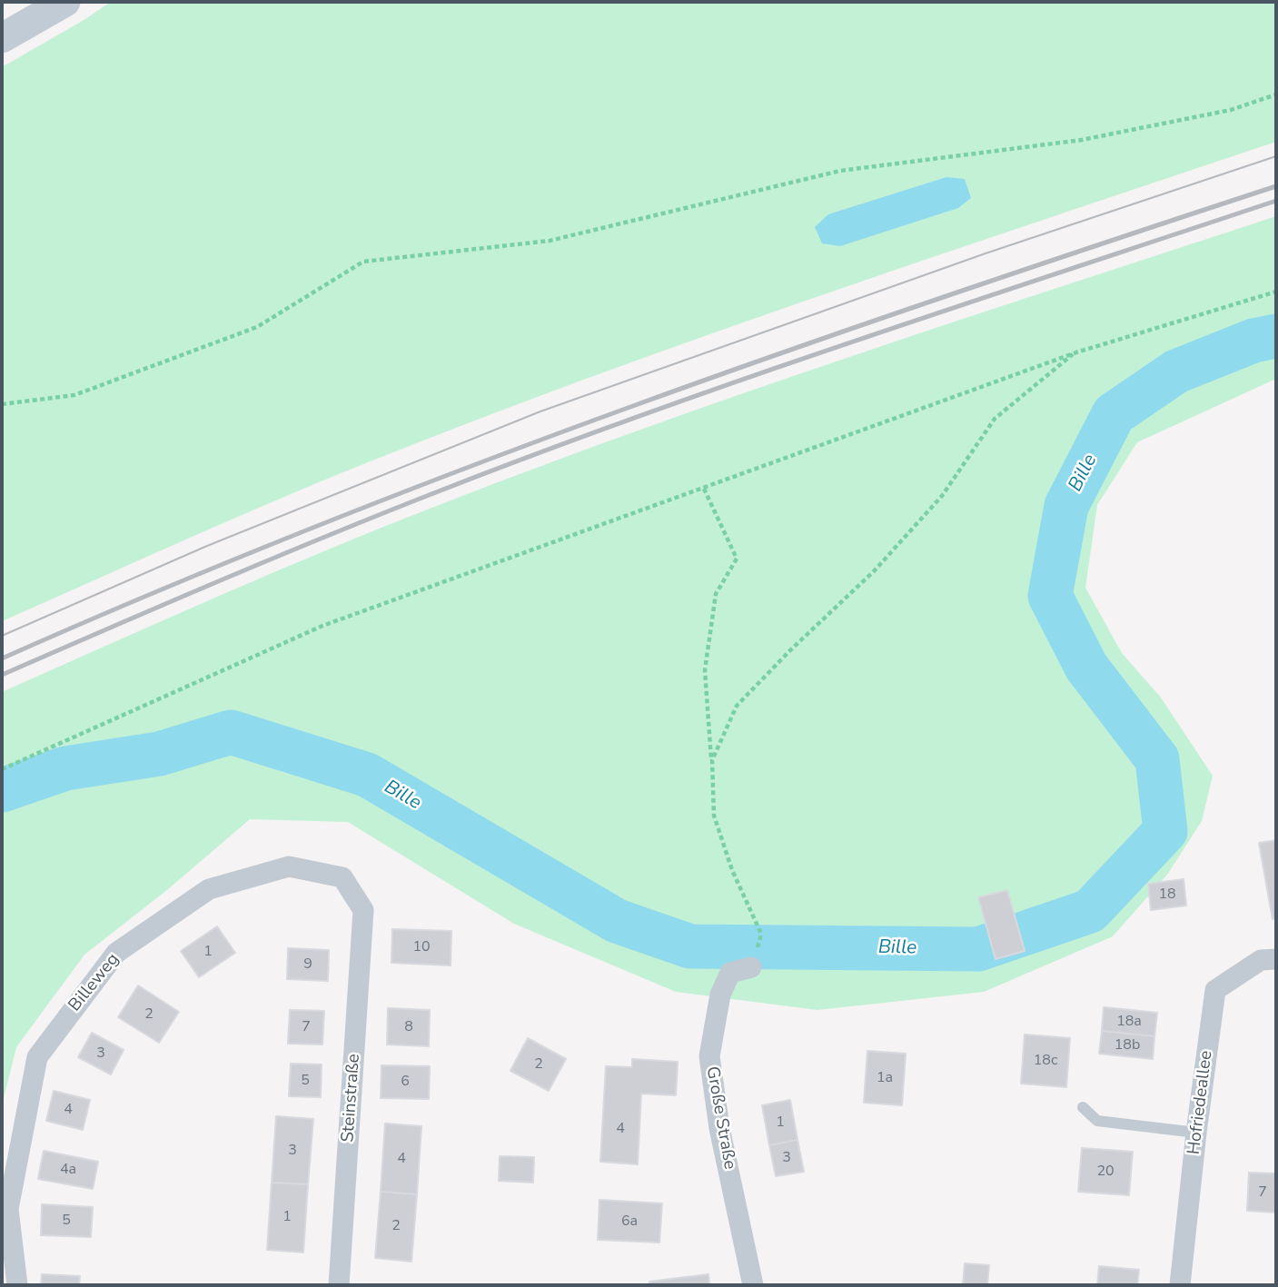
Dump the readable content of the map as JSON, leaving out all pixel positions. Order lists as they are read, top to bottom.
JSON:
{
  "streets": {
    "street": [
      "Billeweg",
      "Steinstraße",
      "Hofriedeallee",
      "Große Straße"
    ]
  },
  "crossings": [
    ["Billeweg", "Steinstraße"]
  ],
  "water": ["Bille"],
  "house_numbers": [
    "18",
    "10",
    "1",
    "9",
    "2",
    "18a",
    "7",
    "8",
    "18b",
    "3",
    "18c",
    "2",
    "1a",
    "5",
    "6",
    "4",
    "1",
    "4",
    "3",
    "3",
    "4",
    "4a",
    "20",
    "7",
    "1",
    "5",
    "6a",
    "2"
  ]
}
